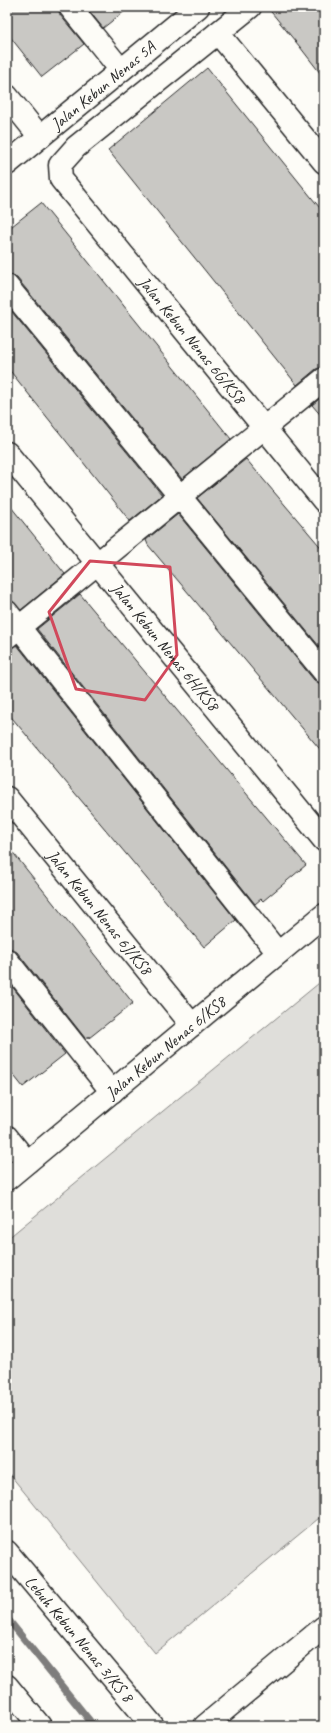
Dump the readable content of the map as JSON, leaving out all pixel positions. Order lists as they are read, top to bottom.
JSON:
{
  "streets": {
    "street": [
      "Jalan Kebun Nenas 5A",
      "Jalan Kebun Nenas 6G/KS8",
      "Jalan Kebun Nenas 6H/KS8",
      "Jalan Kebun Nenas 6J/KS8",
      "Jalan Kebun Nenas 6/KS8",
      "Lebuh Kebun Nenas 3/KS 8"
    ]
  },
  "crossings": [
    ["Jalan Kebun Nenas 6J/KS8", "Jalan Kebun Nenas 6/KS8"]
  ]
}
